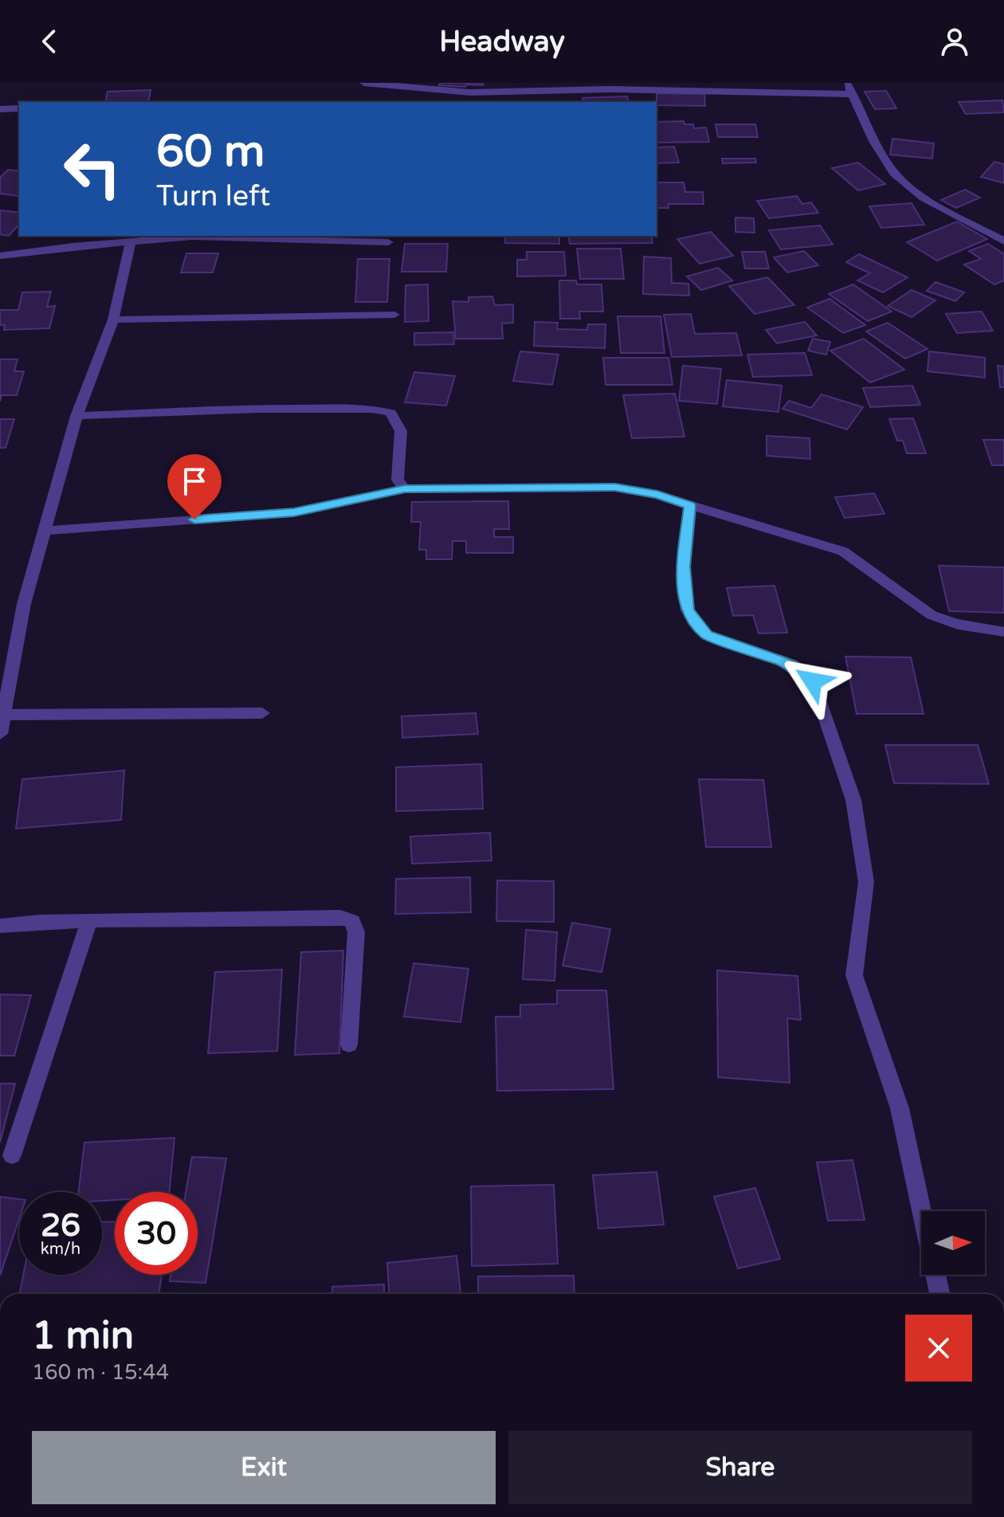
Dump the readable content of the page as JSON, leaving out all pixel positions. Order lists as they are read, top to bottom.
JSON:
{
  "north": "right",
  "page": {
    "header": "Headway",
    "turn": ["60 m", "Turn left"],
    "speed": "26 km/h",
    "limit": "30",
    "heading": ["1 min", "160 m · 15:44"],
    "buttons": ["Exit", "Share"]
  }
}
